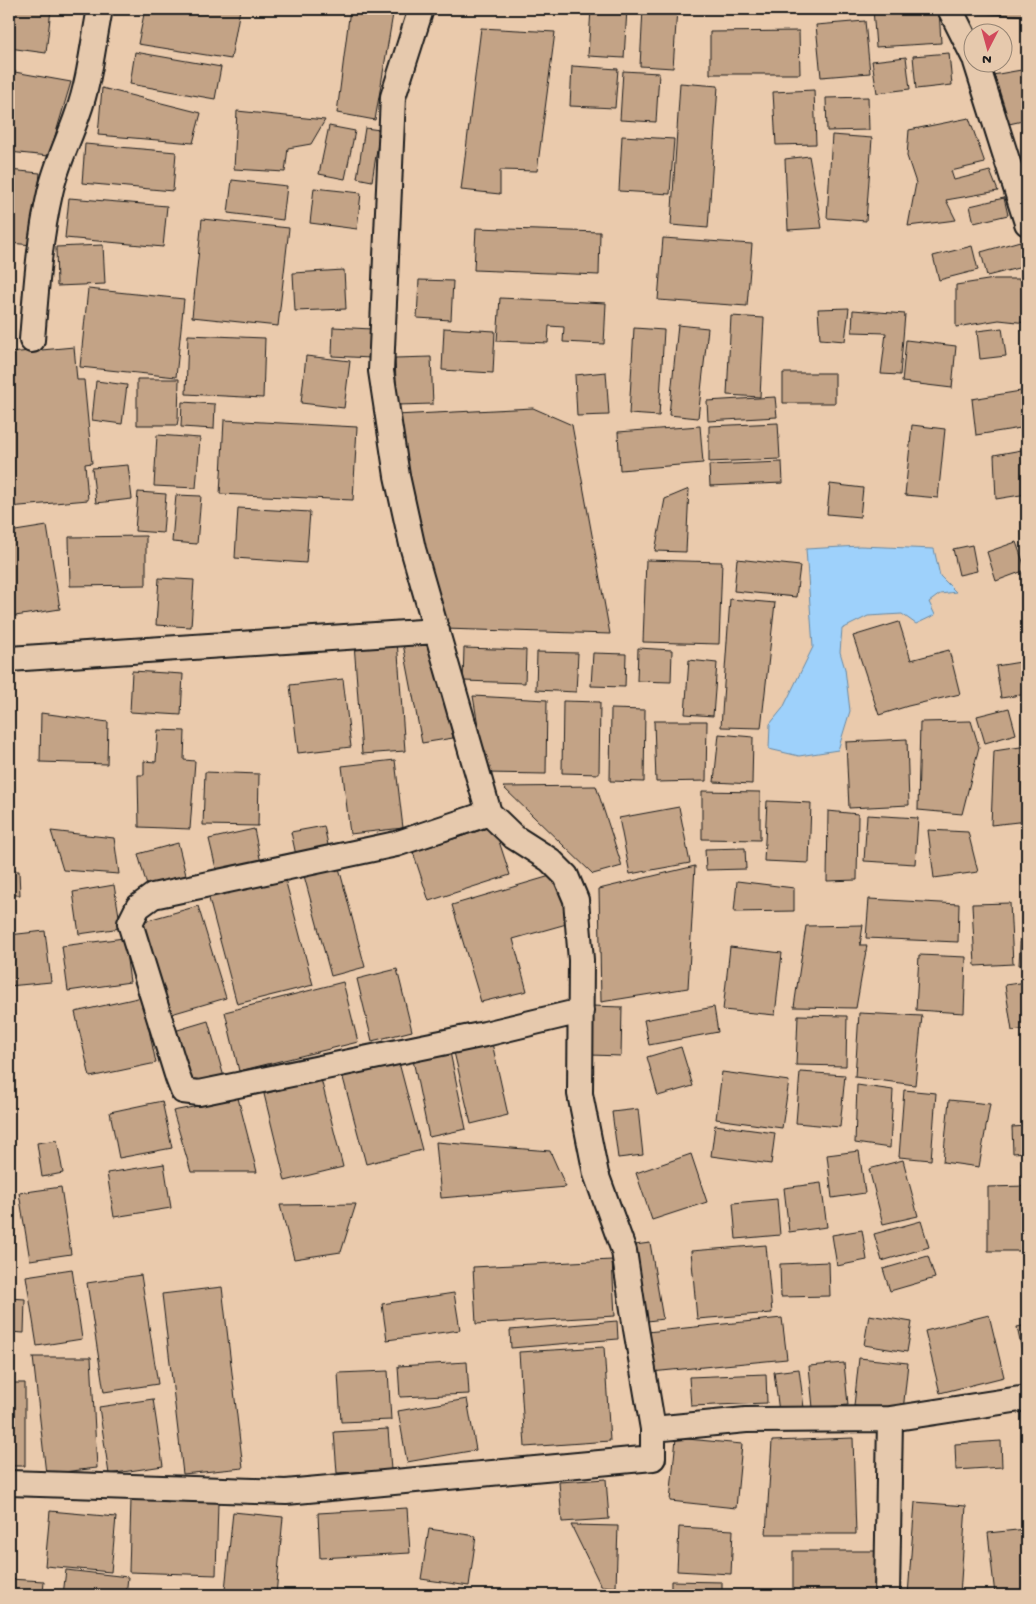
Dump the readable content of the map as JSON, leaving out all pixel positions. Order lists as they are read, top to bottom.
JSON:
{
  "north": "bottom"
}
